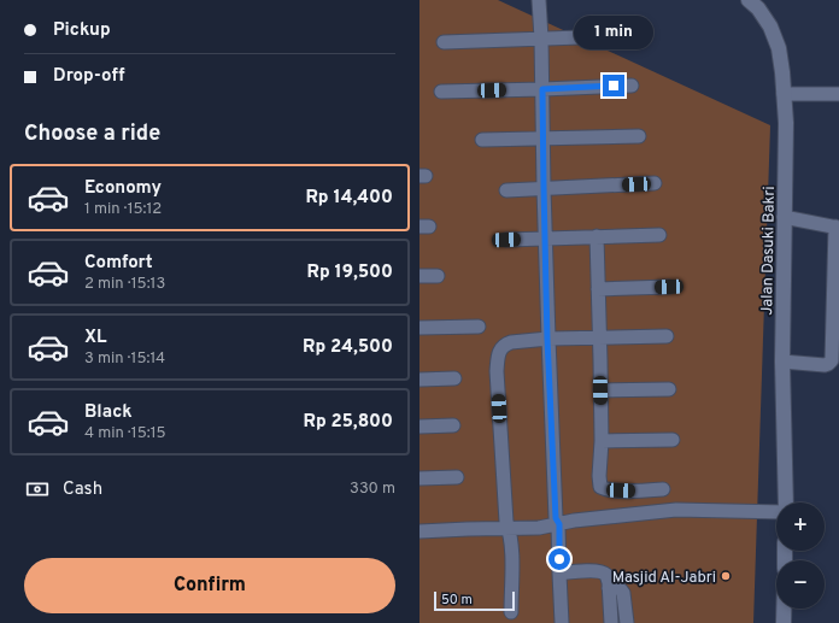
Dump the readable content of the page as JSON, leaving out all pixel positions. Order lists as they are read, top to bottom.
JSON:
{
  "streets": {
    "main road": ["Jalan Dasuki Bakri"]
  },
  "places": ["Masjid Al-Jabri"],
  "scale_bar": "50 m",
  "page": {
    "banner": ["Pickup", "Drop-off"],
    "bubble": "1 min",
    "heading": "Choose a ride",
    "list": [
      {
        "name": "Economy",
        "note": "1 min · 15:12",
        "value": "Rp 14,400"
      },
      {
        "name": "Comfort",
        "note": "2 min · 15:13",
        "value": "Rp 19,500"
      },
      {
        "name": "XL",
        "note": "3 min · 15:14",
        "value": "Rp 24,500"
      },
      {
        "name": "Black",
        "note": "4 min · 15:15",
        "value": "Rp 25,800"
      }
    ],
    "pay": ["Cash", "330 m"],
    "map_buttons": ["+", "−"],
    "buttons": "Confirm",
    "scale": "50 m"
  }
}
